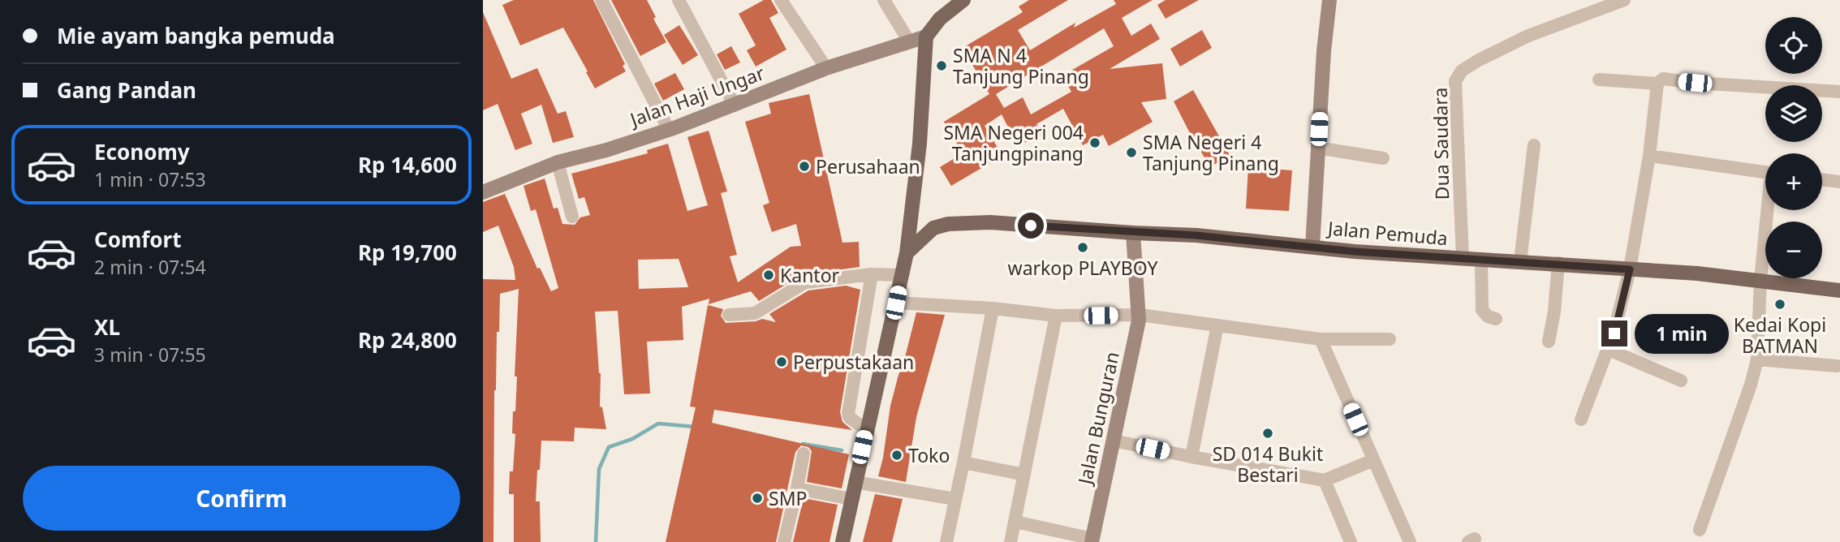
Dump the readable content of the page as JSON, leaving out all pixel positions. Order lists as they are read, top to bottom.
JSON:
{
  "streets": {
    "main road": ["Jalan Pemuda"],
    "street": ["Jalan Haji Ungar", "Dua Saudara", "Jalan Bunguran"]
  },
  "crossings": [
    ["Dua Saudara", "Jalan Pemuda"],
    ["Jalan Pemuda", "Jalan Bunguran"]
  ],
  "places": [
    "SMA N 4 Tanjung Pinang",
    "SMA Negeri 004 Tanjungpinang",
    "SMA Negeri 4 Tanjung Pinang",
    "Perusahaan",
    "warkop PLAYBOY",
    "Kantor",
    "Kedai Kopi BATMAN",
    "Perpustakaan",
    "SD 014 Bukit Bestari",
    "Toko",
    "SMP"
  ],
  "page": {
    "banner": ["Mie ayam bangka pemuda", "Gang Pandan"],
    "map_buttons": ["+", "−"],
    "list": [
      {
        "name": "Economy",
        "note": "1 min · 07:53",
        "value": "Rp 14,600"
      },
      {
        "name": "Comfort",
        "note": "2 min · 07:54",
        "value": "Rp 19,700"
      },
      {
        "name": "XL",
        "note": "3 min · 07:55",
        "value": "Rp 24,800"
      }
    ],
    "bubble": "1 min",
    "buttons": "Confirm"
  }
}
